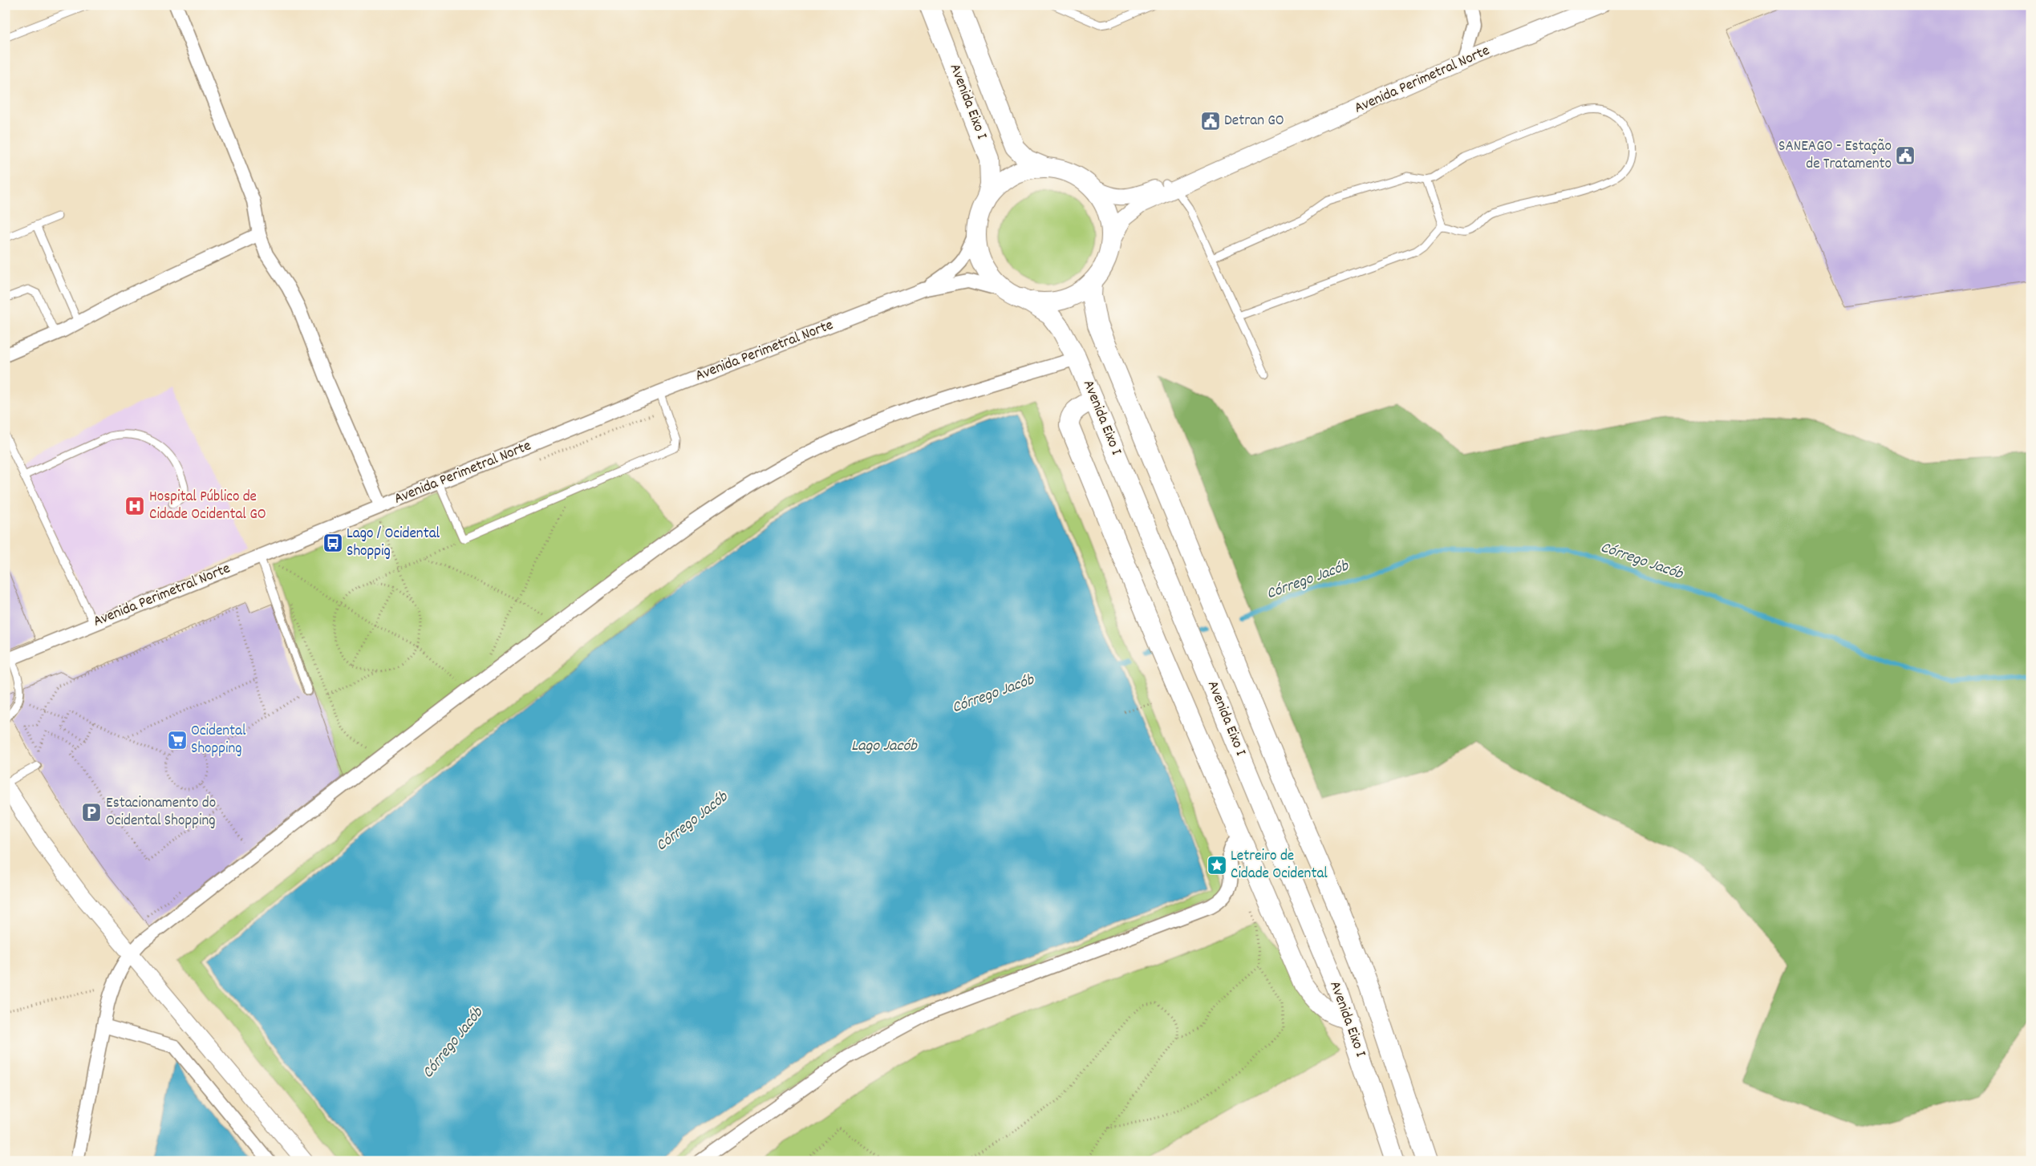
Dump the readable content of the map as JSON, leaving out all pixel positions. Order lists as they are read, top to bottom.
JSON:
{
  "streets": {
    "main road": ["Avenida Eixo I"],
    "street": ["Avenida Perimetral Norte"]
  },
  "crossings": [
    ["Avenida Perimetral Norte", "Avenida Eixo I"]
  ],
  "water": ["Córrego Jacób", "Lago Jacób"],
  "places": {
    "public building": ["Detran GO", "SANEAGO - Estação de Tratamento"],
    "hospital": ["Hospital Público de Cidade Ocidental GO"],
    "bus stop": ["Lago / Ocidental Shoppig"],
    "supermarket": ["Ocidental Shopping"],
    "parking": ["Estacionamento do Ocidental Shopping"],
    "place": ["Letreiro de Cidade Ocidental"]
  }
}
